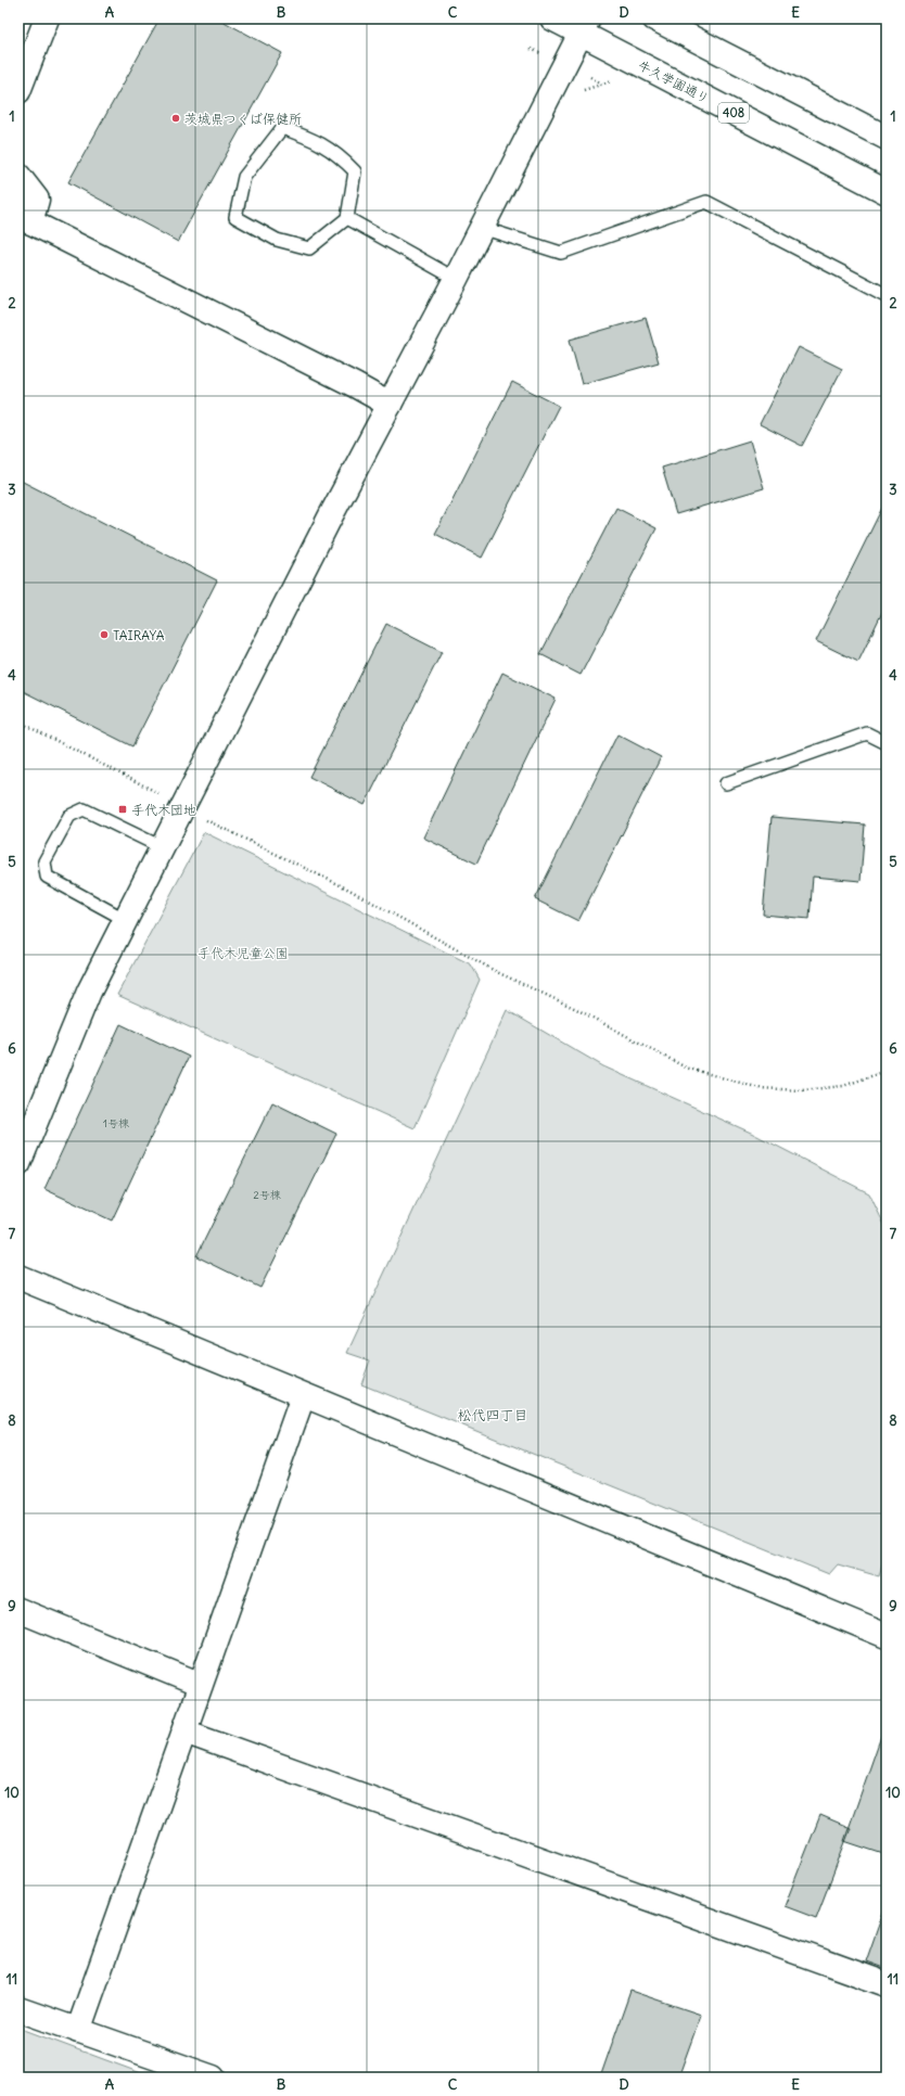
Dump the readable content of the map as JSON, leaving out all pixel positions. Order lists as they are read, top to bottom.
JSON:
{
  "streets": {
    "main road": ["牛久学園通り", "408"]
  },
  "districts": ["松代四丁目"],
  "parks": ["手代木児童公園"],
  "places": {
    "other": ["茨城県つくば保健所", "TAIRAYA"],
    "transit": ["手代木団地"]
  },
  "house_numbers": ["1号棟", "2号棟"],
  "grid": {
    "columns": [
      "A",
      "B",
      "C",
      "D",
      "E"
    ],
    "rows": [
      "1",
      "2",
      "3",
      "4",
      "5",
      "6",
      "7",
      "8",
      "9",
      "10",
      "11"
    ]
  }
}
